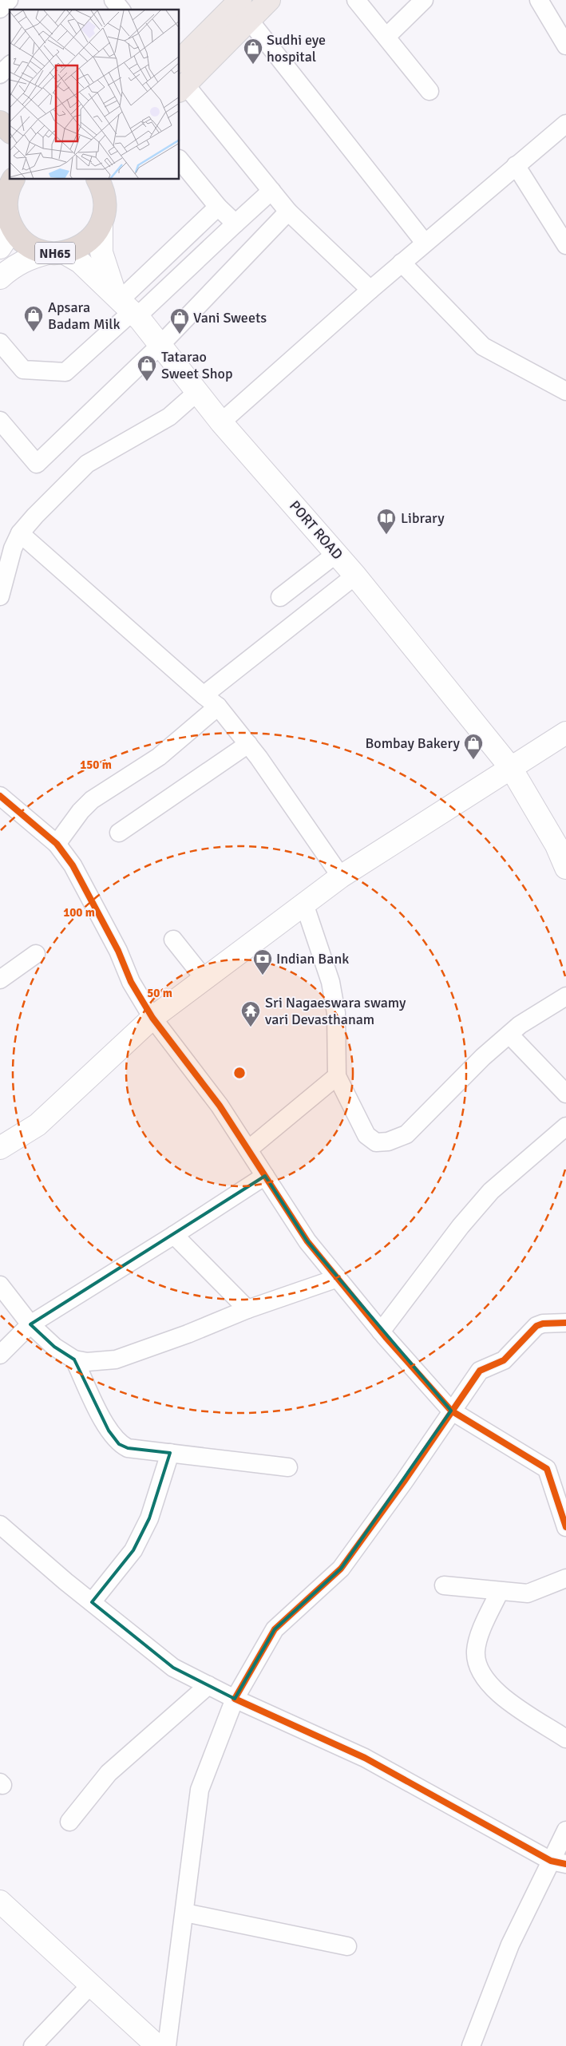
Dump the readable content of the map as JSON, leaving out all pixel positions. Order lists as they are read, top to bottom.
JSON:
{
  "streets": {
    "highway": ["NH65"],
    "street": ["PORT ROAD"]
  },
  "crossings": [
    ["NH65", "PORT ROAD"]
  ],
  "places": {
    "shop": [
      "Sudhi eye hospital",
      "Apsara Badam Milk",
      "Vani Sweets",
      "Tatarao Sweet Shop",
      "Bombay Bakery"
    ],
    "library": ["Library"],
    "bank": ["Indian Bank"],
    "temple": ["Sri Nagaeswara swamy vari Devasthanam"]
  },
  "rings": ["150 m", "100 m", "50 m"]
}
